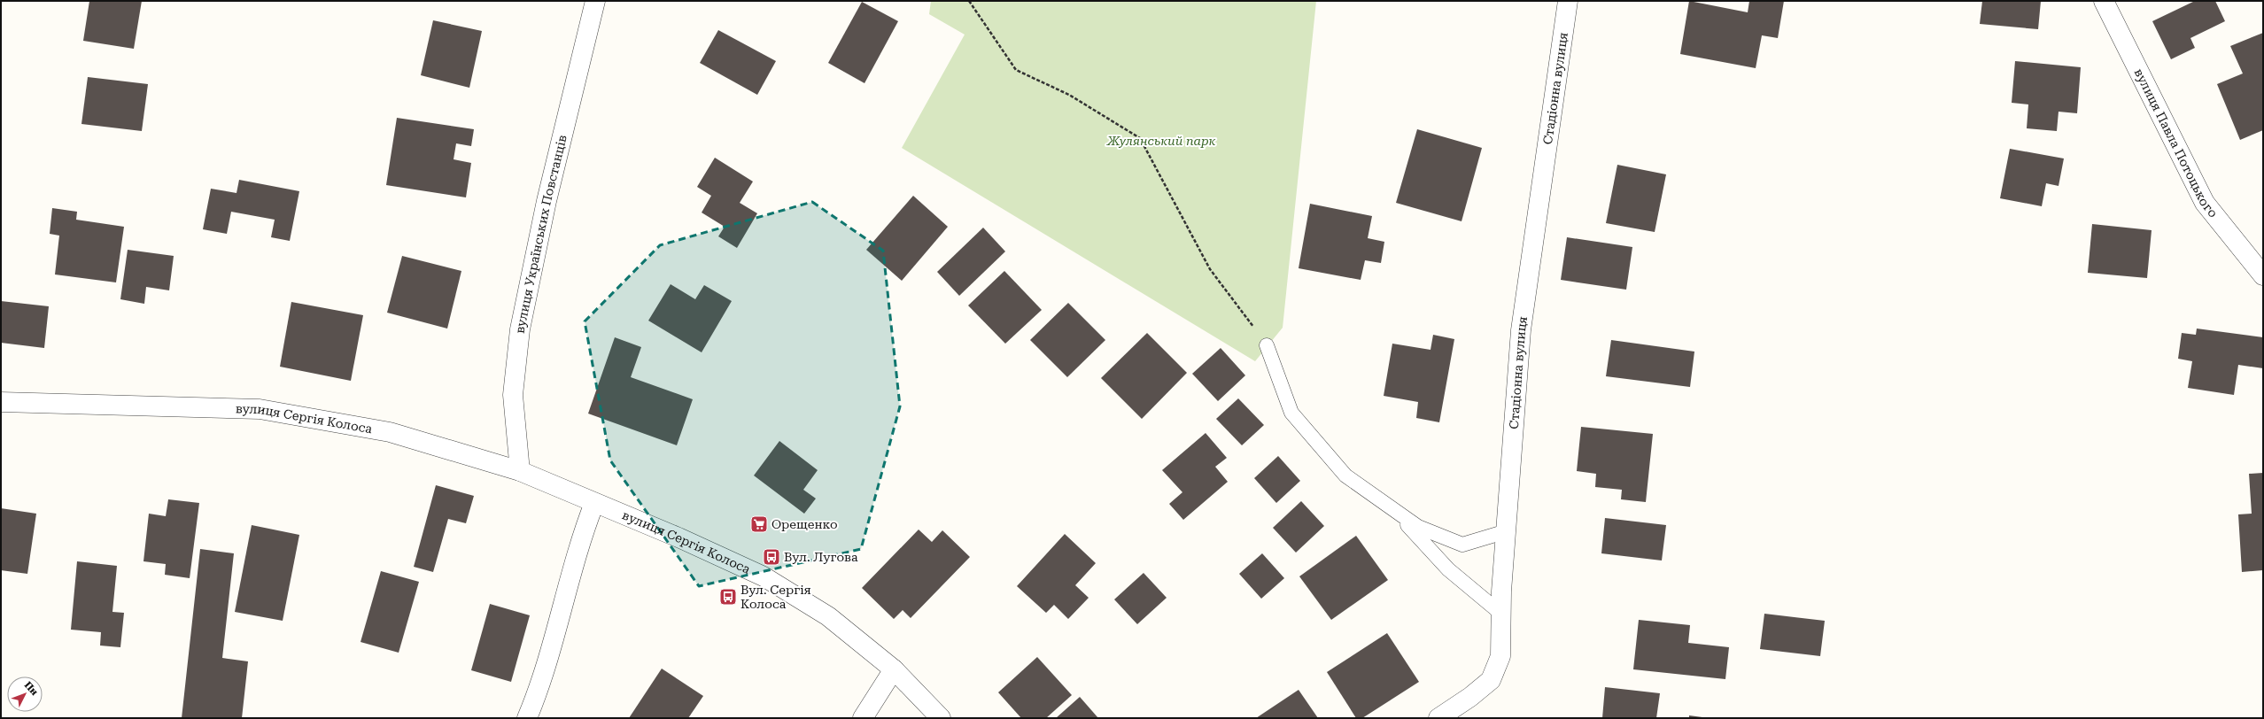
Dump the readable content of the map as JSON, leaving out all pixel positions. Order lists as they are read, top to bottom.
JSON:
{
  "streets": {
    "street": [
      "Стадіонна вулиця",
      "вулиця Павла Потоцького",
      "вулиця Українських Повстанців",
      "вулиця Сергія Колоса"
    ]
  },
  "crossings": [
    ["вулиця Українських Повстанців", "вулиця Сергія Колоса"]
  ],
  "parks": ["Жулянський парк"],
  "places": {
    "supermarket": ["Орещенко"],
    "bus stop": ["Вул. Лугова", "Вул. Сергія Колоса"]
  },
  "north": "top right"
}
